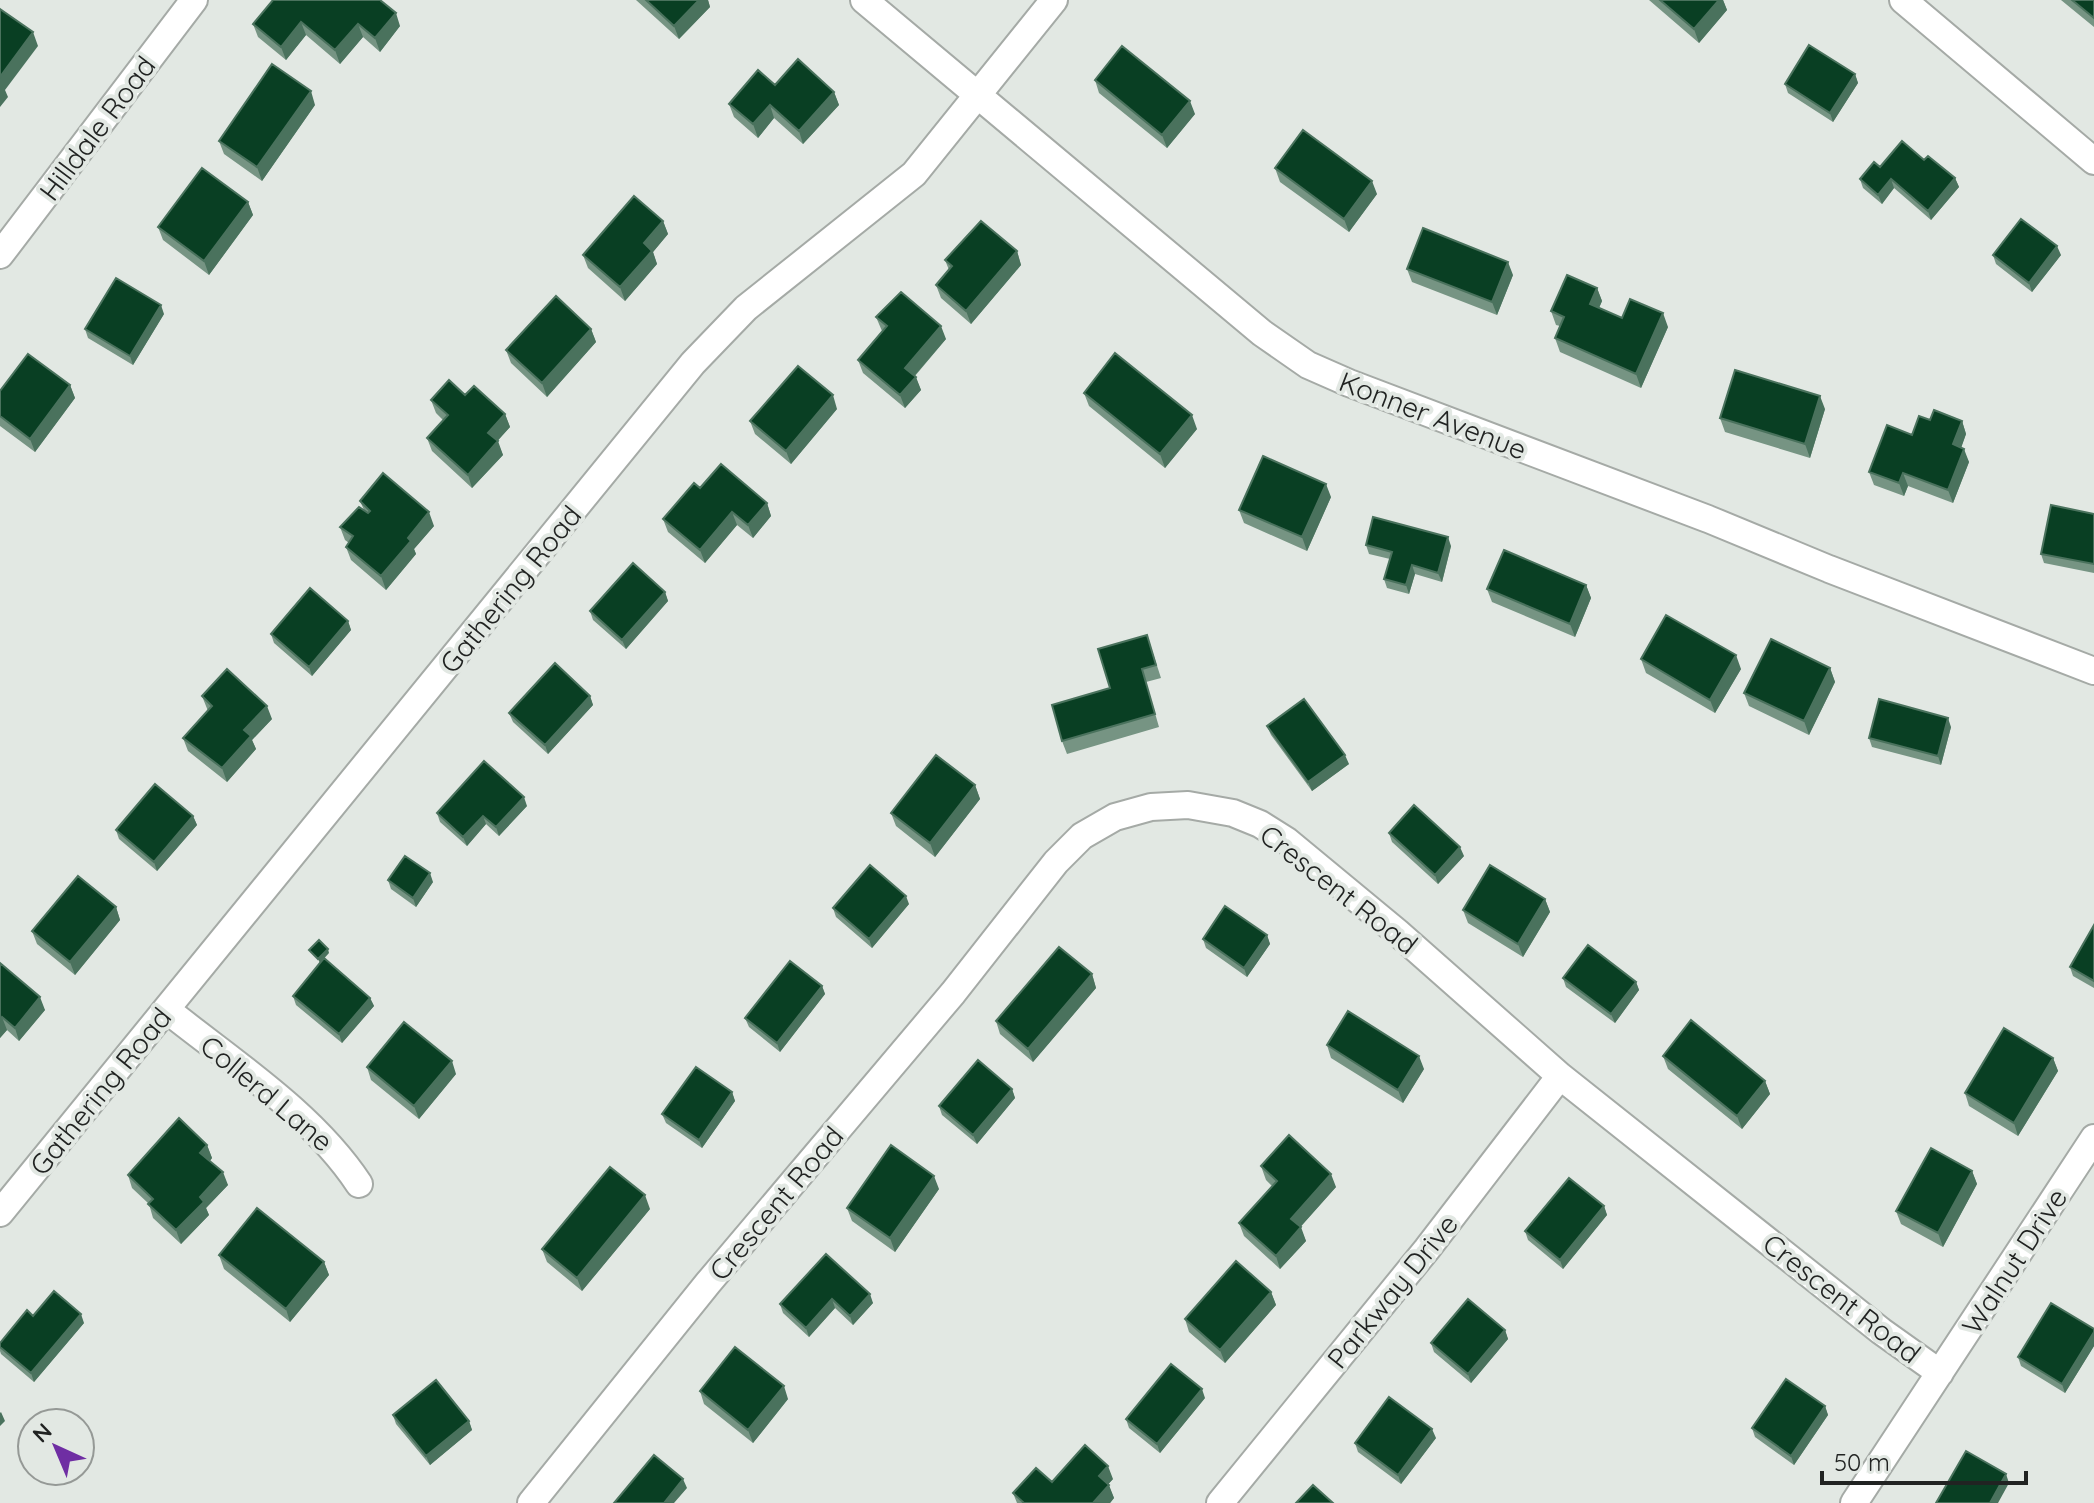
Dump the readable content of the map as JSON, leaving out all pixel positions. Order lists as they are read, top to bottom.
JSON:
{
  "streets": {
    "street": [
      "Hilldale Road",
      "Konner Avenue",
      "Gathering Road",
      "Crescent Road",
      "Collerd Lane",
      "Walnut Drive",
      "Parkway Drive"
    ]
  },
  "crossings": [
    ["Konner Avenue", "Gathering Road"],
    ["Gathering Road", "Collerd Lane"],
    ["Crescent Road", "Walnut Drive"],
    ["Crescent Road", "Parkway Drive"]
  ],
  "scale_bar": "50 m",
  "north": "top left"
}
